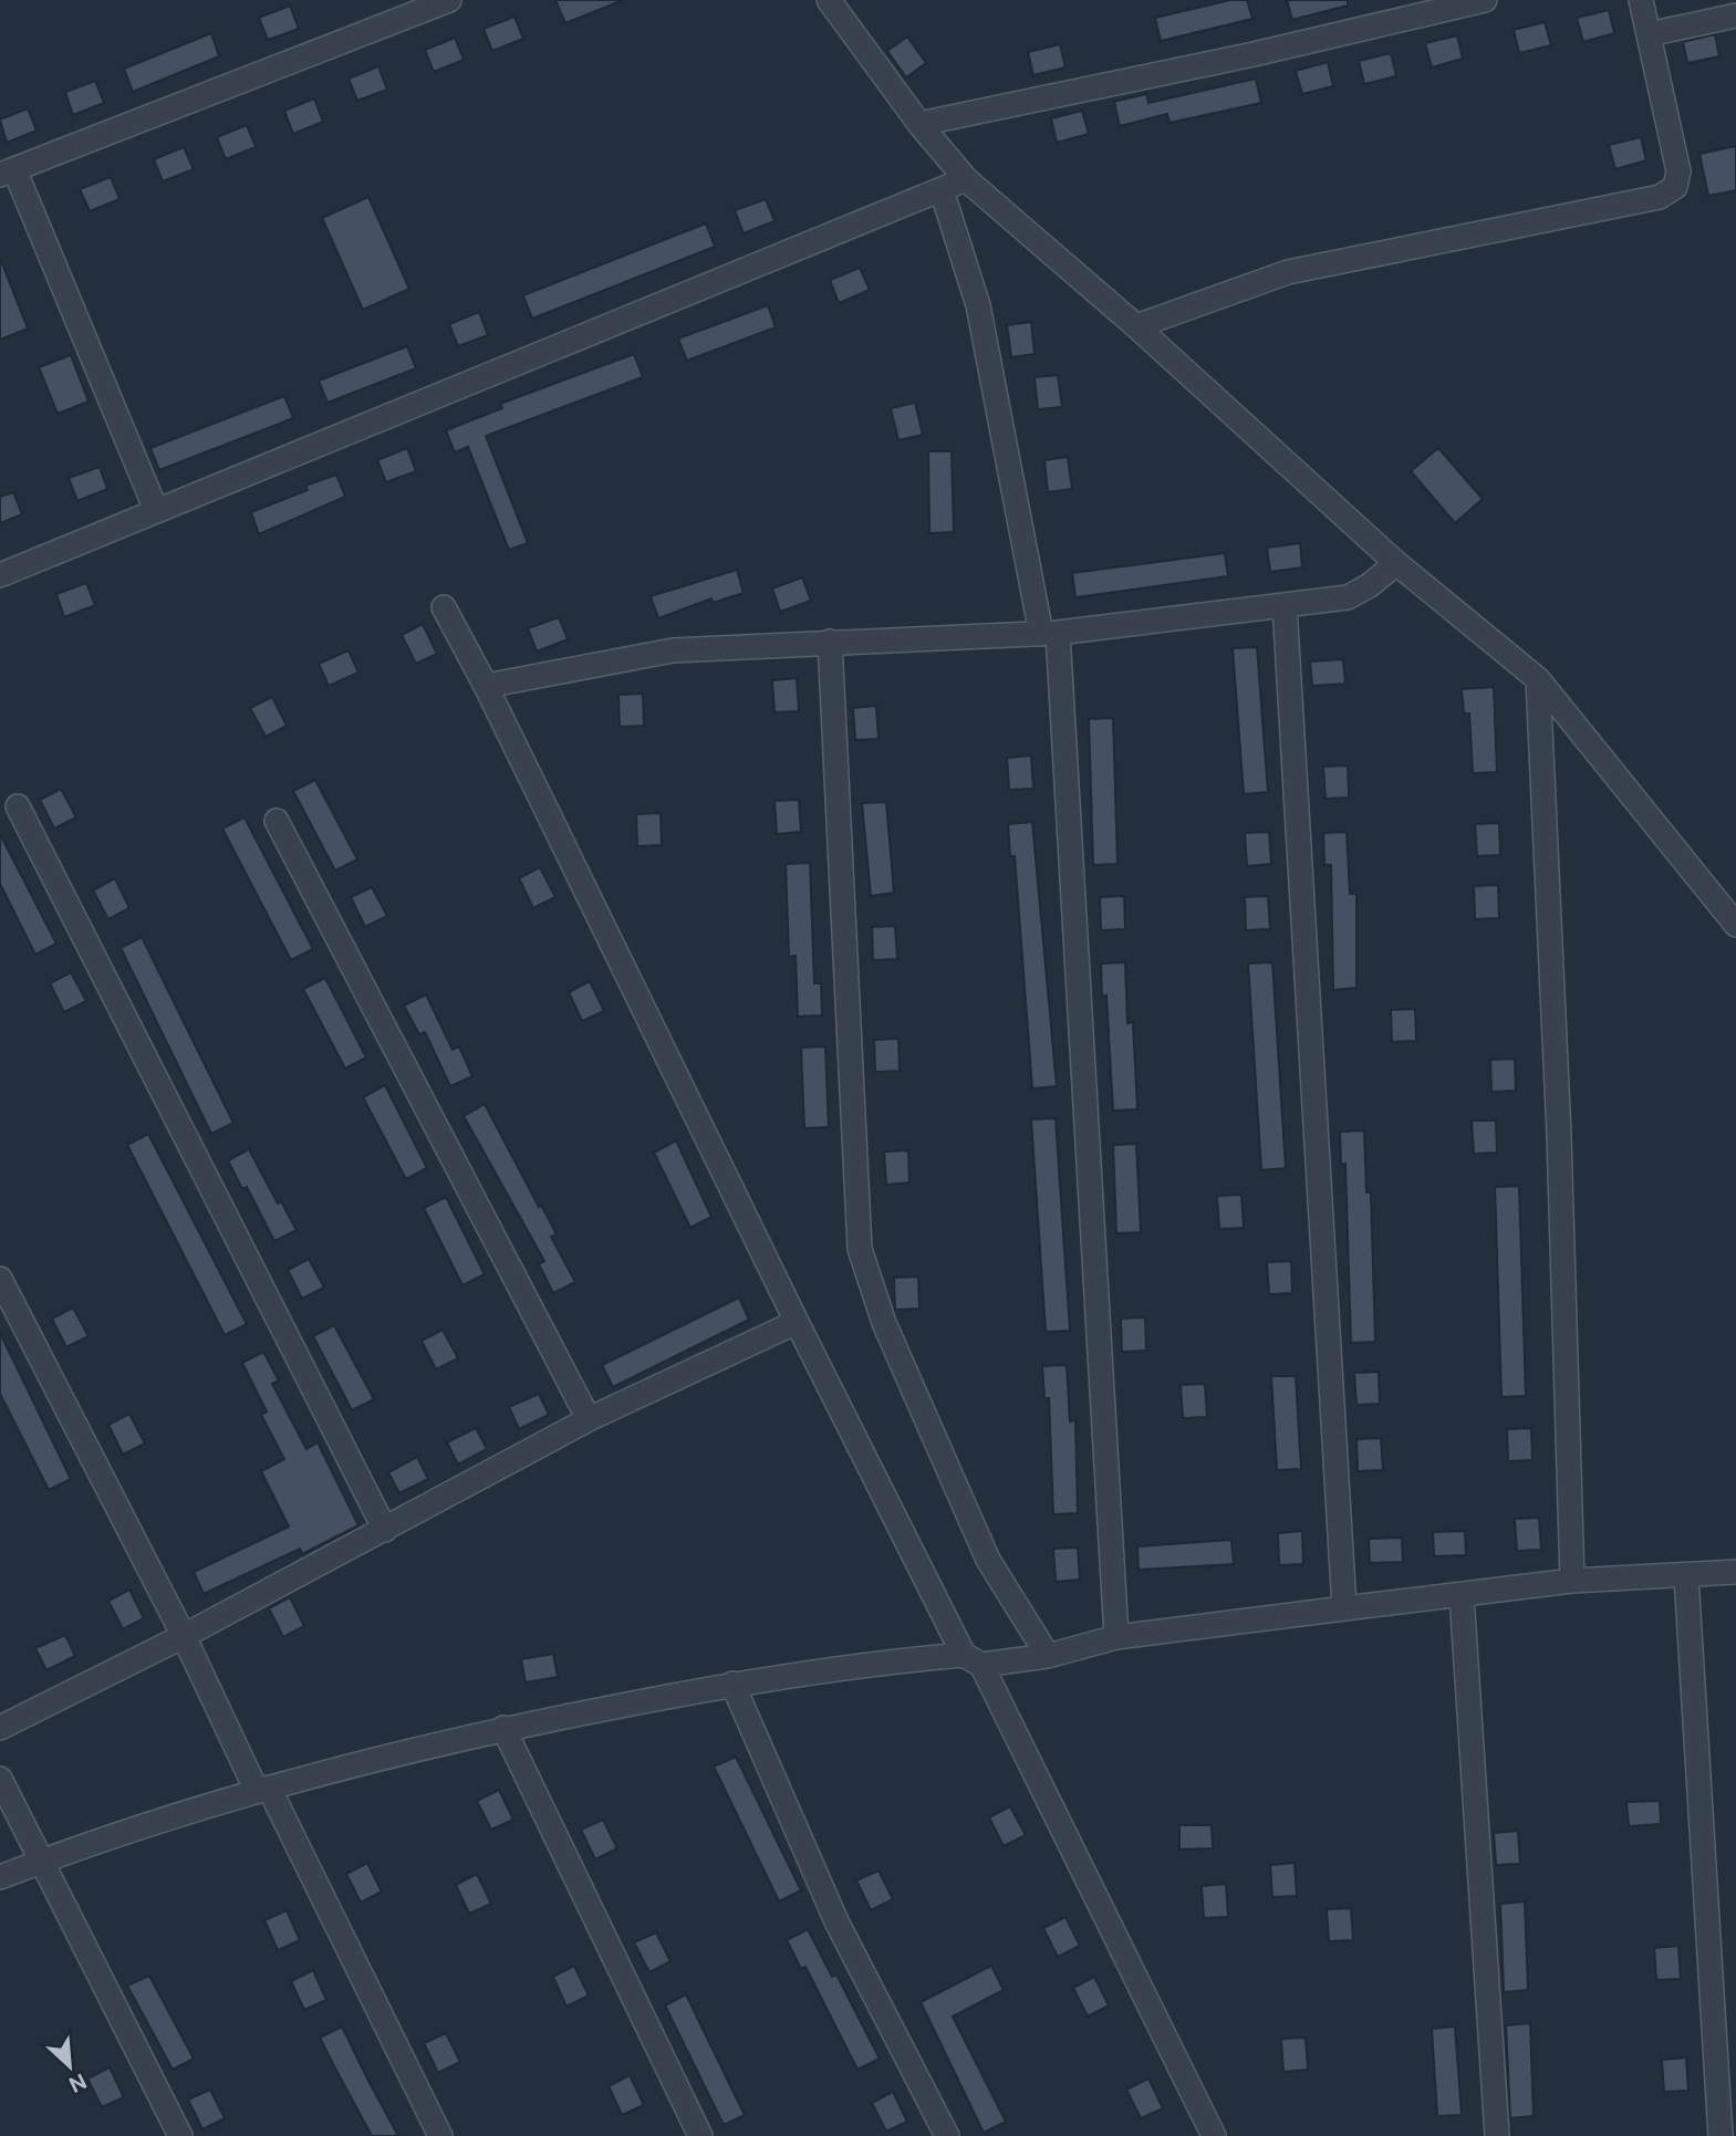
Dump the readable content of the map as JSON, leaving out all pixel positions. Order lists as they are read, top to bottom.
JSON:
{
  "north": "bottom right"
}
